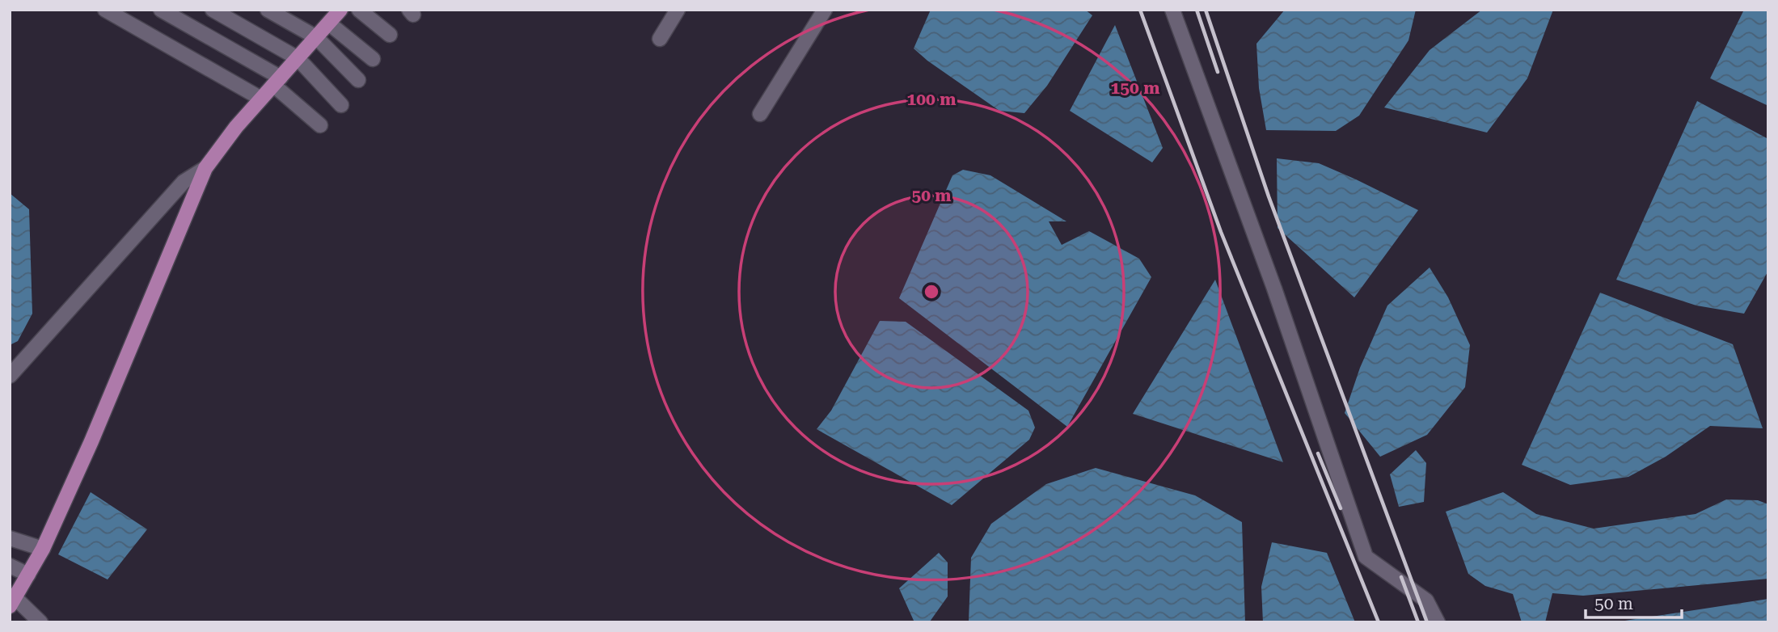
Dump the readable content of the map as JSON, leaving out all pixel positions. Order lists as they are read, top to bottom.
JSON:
{
  "scale_bar": "50 m",
  "rings": ["150 m", "100 m", "50 m"]
}
